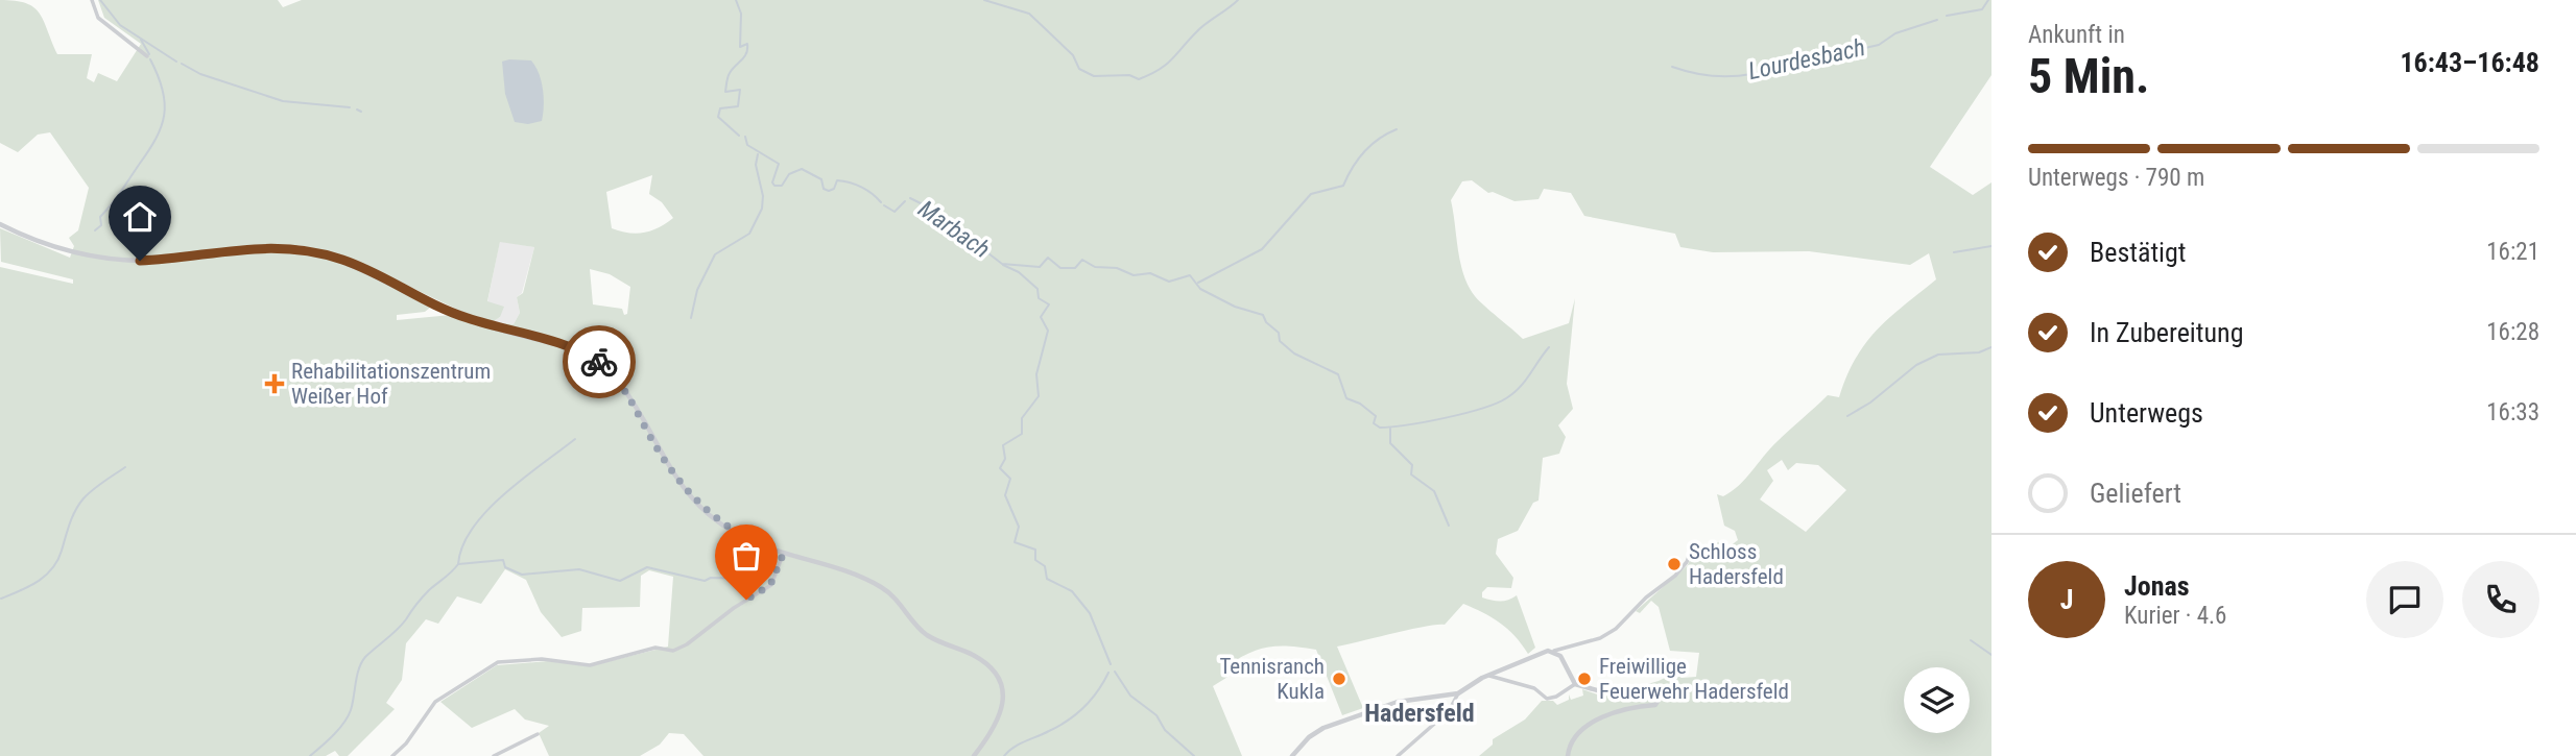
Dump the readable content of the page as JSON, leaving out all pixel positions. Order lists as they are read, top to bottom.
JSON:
{
  "districts": ["Hadersfeld"],
  "water": ["Lourdesbach", "Marbach"],
  "places": {
    "health": ["Rehabilitationszentrum Weißer Hof"],
    "other": ["Schloss Hadersfeld", "Tennisranch Kukla", "Freiwillige Feuerwehr Hadersfeld"]
  },
  "page": {
    "heading": ["5 Min.", "Ankunft in", "16:43–16:48"],
    "panel": ["Jonas", "Kurier · 4.6"],
    "bar": "Unterwegs · 790 m",
    "list": [
      ["Bestätigt", "16:21"],
      ["In Zubereitung", "16:28"],
      ["Unterwegs", "16:33"],
      "Geliefert"
    ],
    "round": "J"
  }
}
